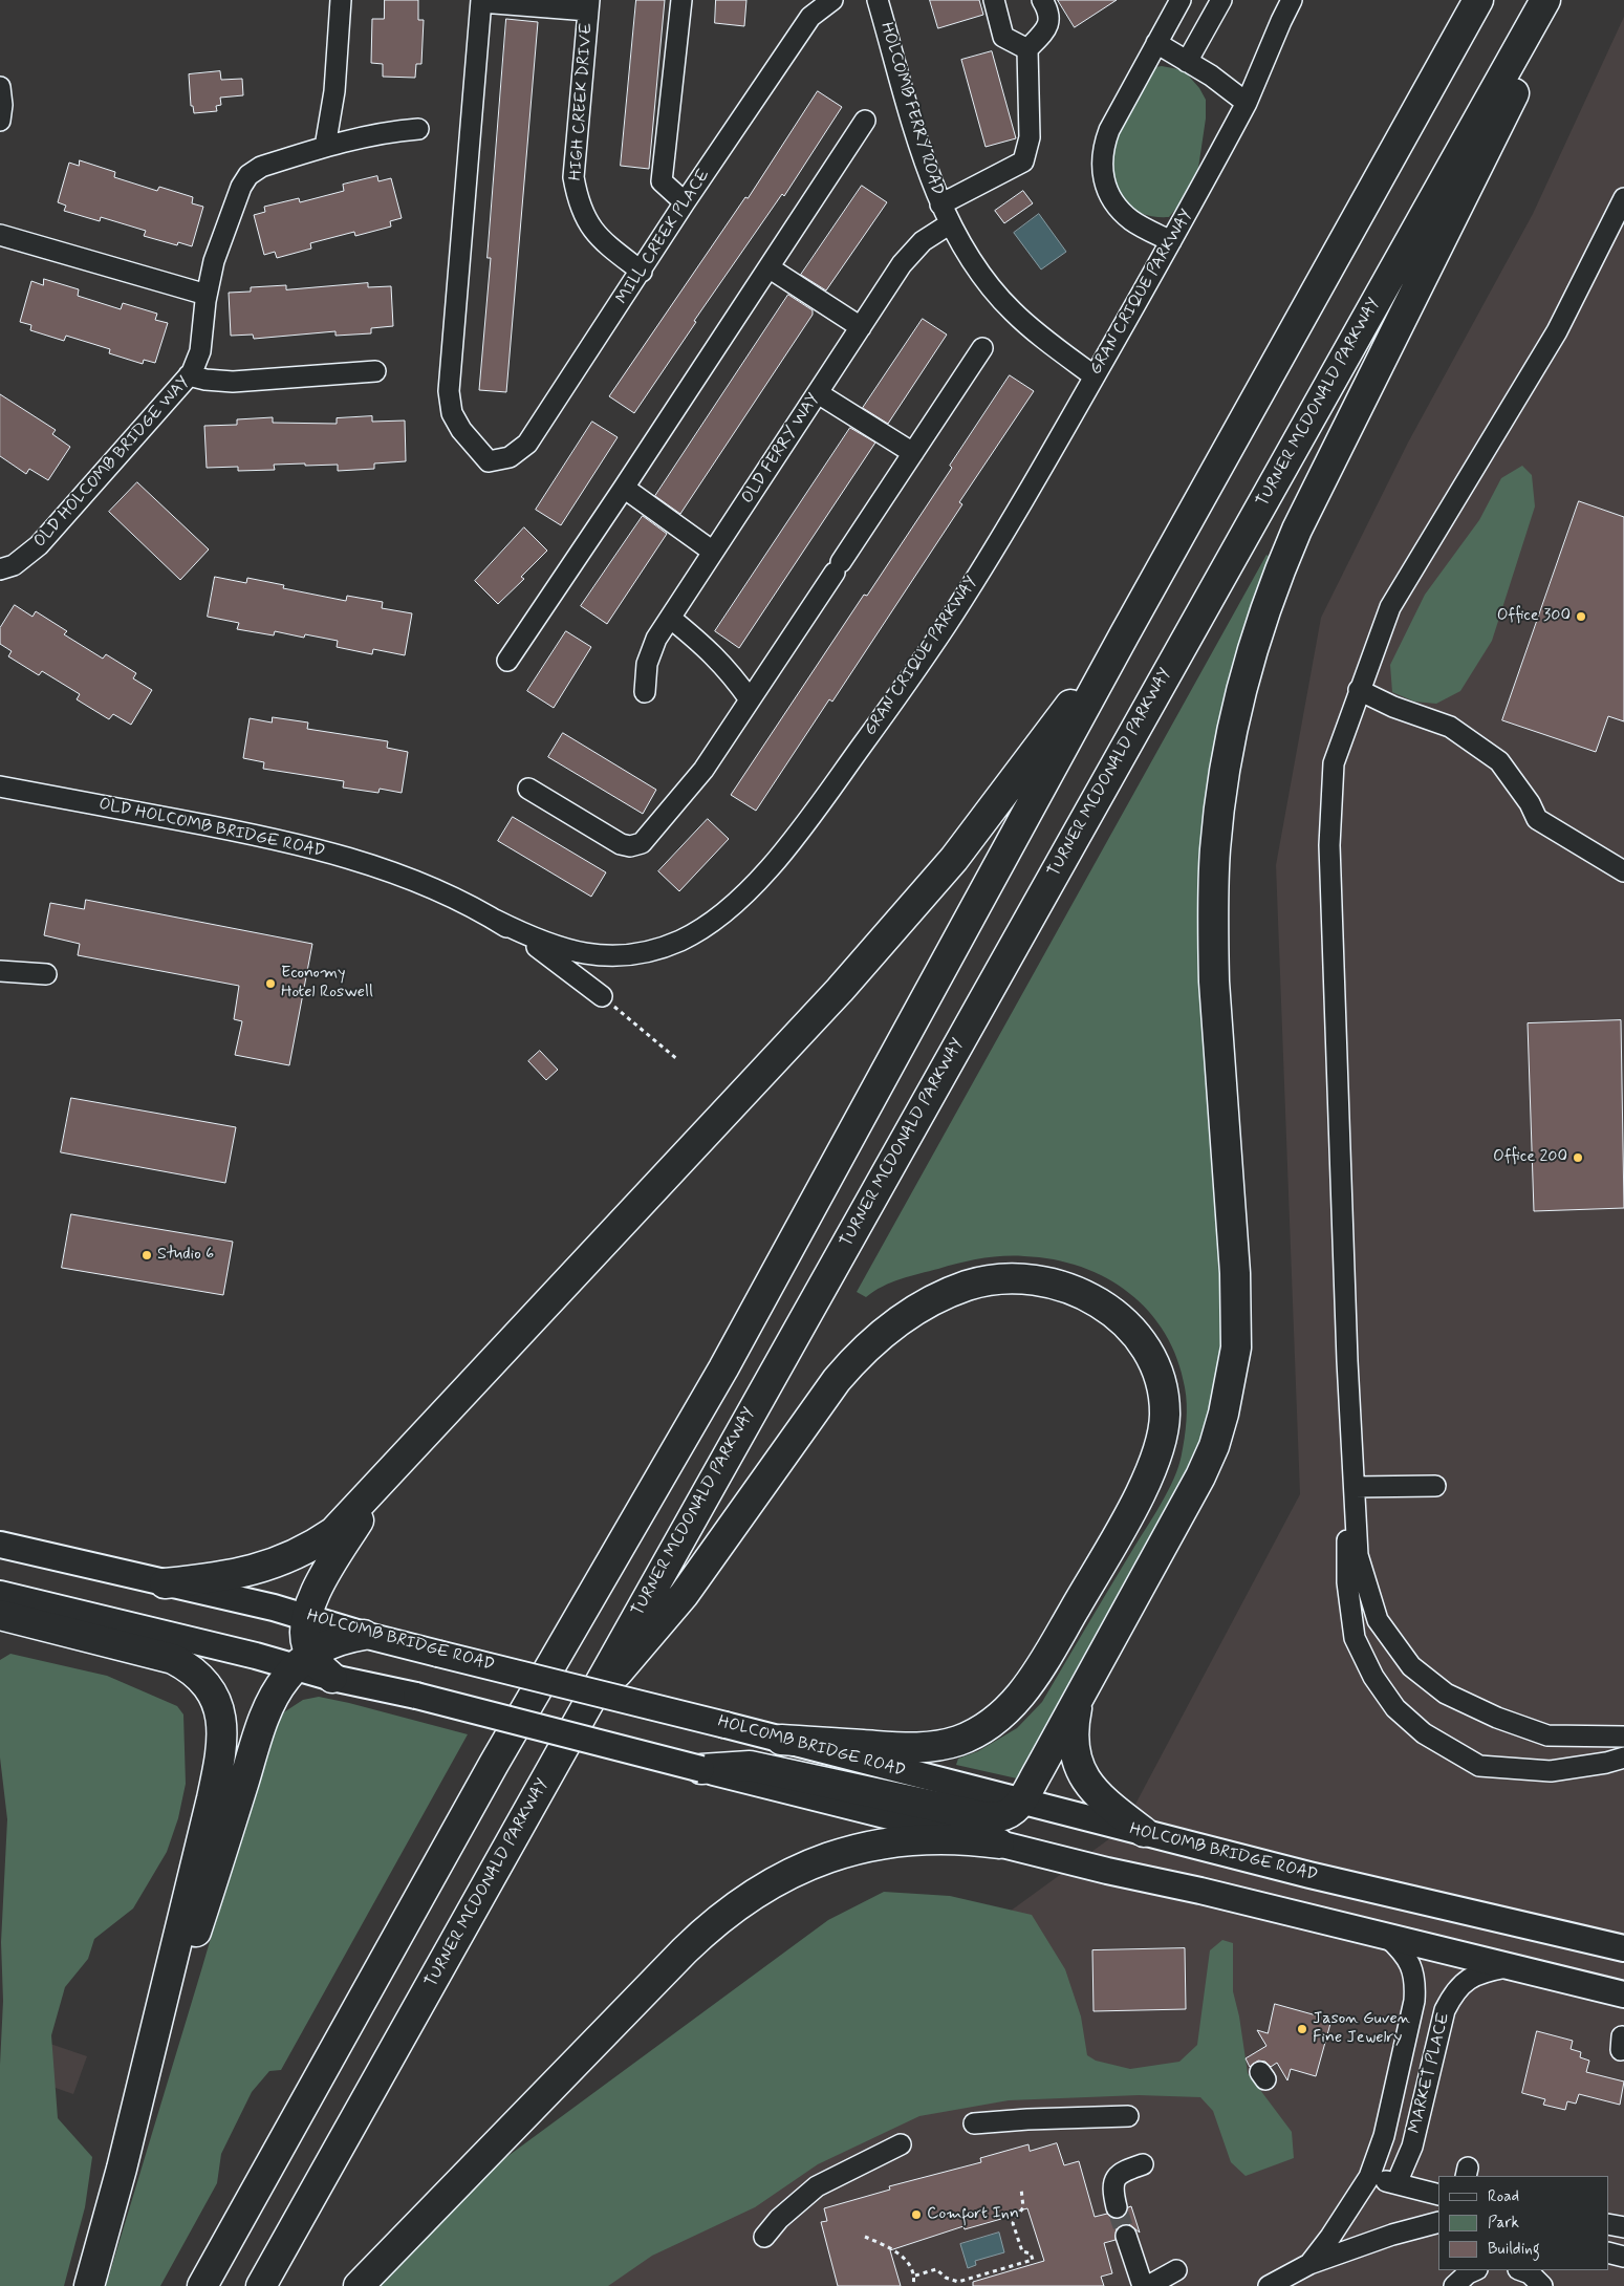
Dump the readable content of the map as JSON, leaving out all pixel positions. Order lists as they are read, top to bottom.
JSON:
{
  "streets": {
    "highway": ["TURNER MCDONALD PARKWAY"],
    "main road": ["HOLCOMB BRIDGE ROAD"],
    "street": [
      "HIGH CREEK DRIVE",
      "HOLCOMB FERRY ROAD",
      "MILL CREEK PLACE",
      "GRAN CRIQUE PARKWAY",
      "OLD FERRY WAY",
      "OLD HOLCOMB BRIDGE WAY",
      "OLD HOLCOMB BRIDGE ROAD",
      "MARKET PLACE"
    ]
  },
  "crossings": [
    ["HIGH CREEK DRIVE", "MILL CREEK PLACE"],
    ["HOLCOMB FERRY ROAD", "GRAN CRIQUE PARKWAY"],
    ["HOLCOMB FERRY ROAD", "OLD FERRY WAY"],
    ["GRAN CRIQUE PARKWAY", "OLD HOLCOMB BRIDGE ROAD"]
  ],
  "places": [
    "Office 300",
    "Economy Hotel Roswell",
    "Office 200",
    "Studio 6",
    "Jason Guven Fine Jewelry",
    "Comfort Inn"
  ],
  "legend": ["Road", "Park", "Building"]
}
